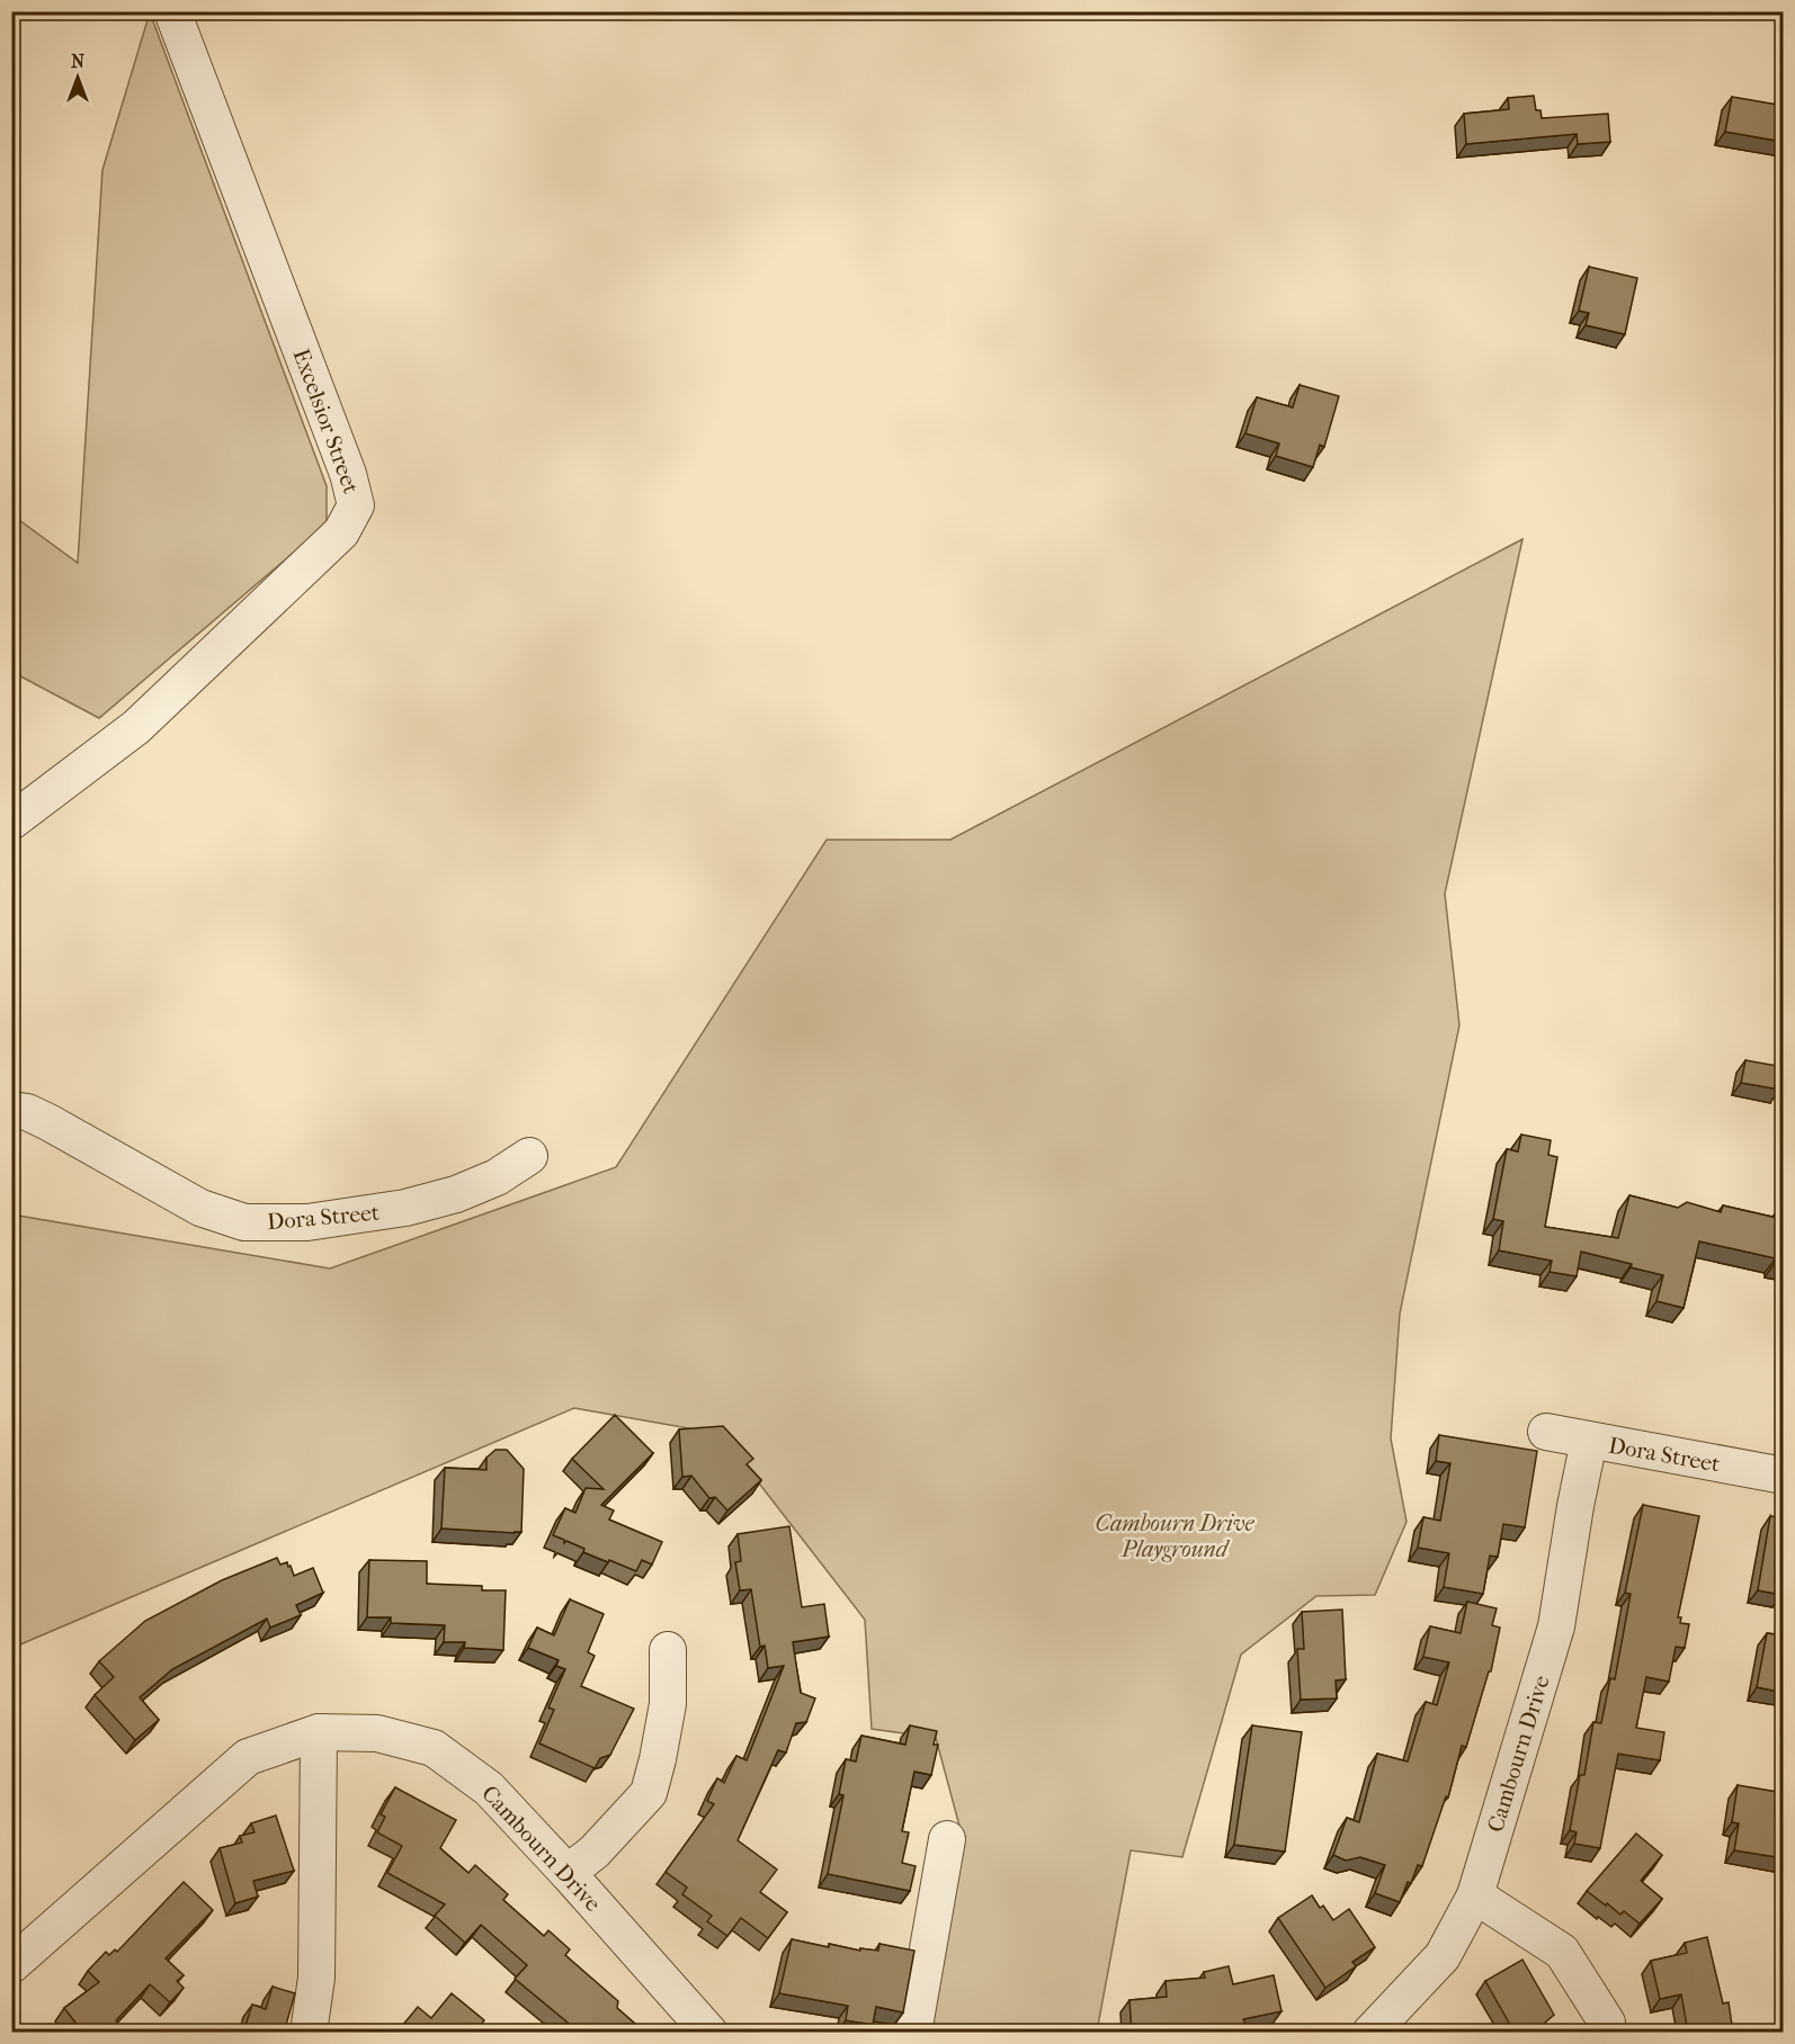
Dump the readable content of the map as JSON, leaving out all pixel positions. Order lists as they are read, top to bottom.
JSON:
{
  "streets": {
    "street": ["Excelsior Street", "Dora Street", "Cambourn Drive"]
  },
  "crossings": [
    ["Dora Street", "Cambourn Drive"]
  ],
  "parks": ["Cambourn Drive Playground"],
  "north": "top"
}
